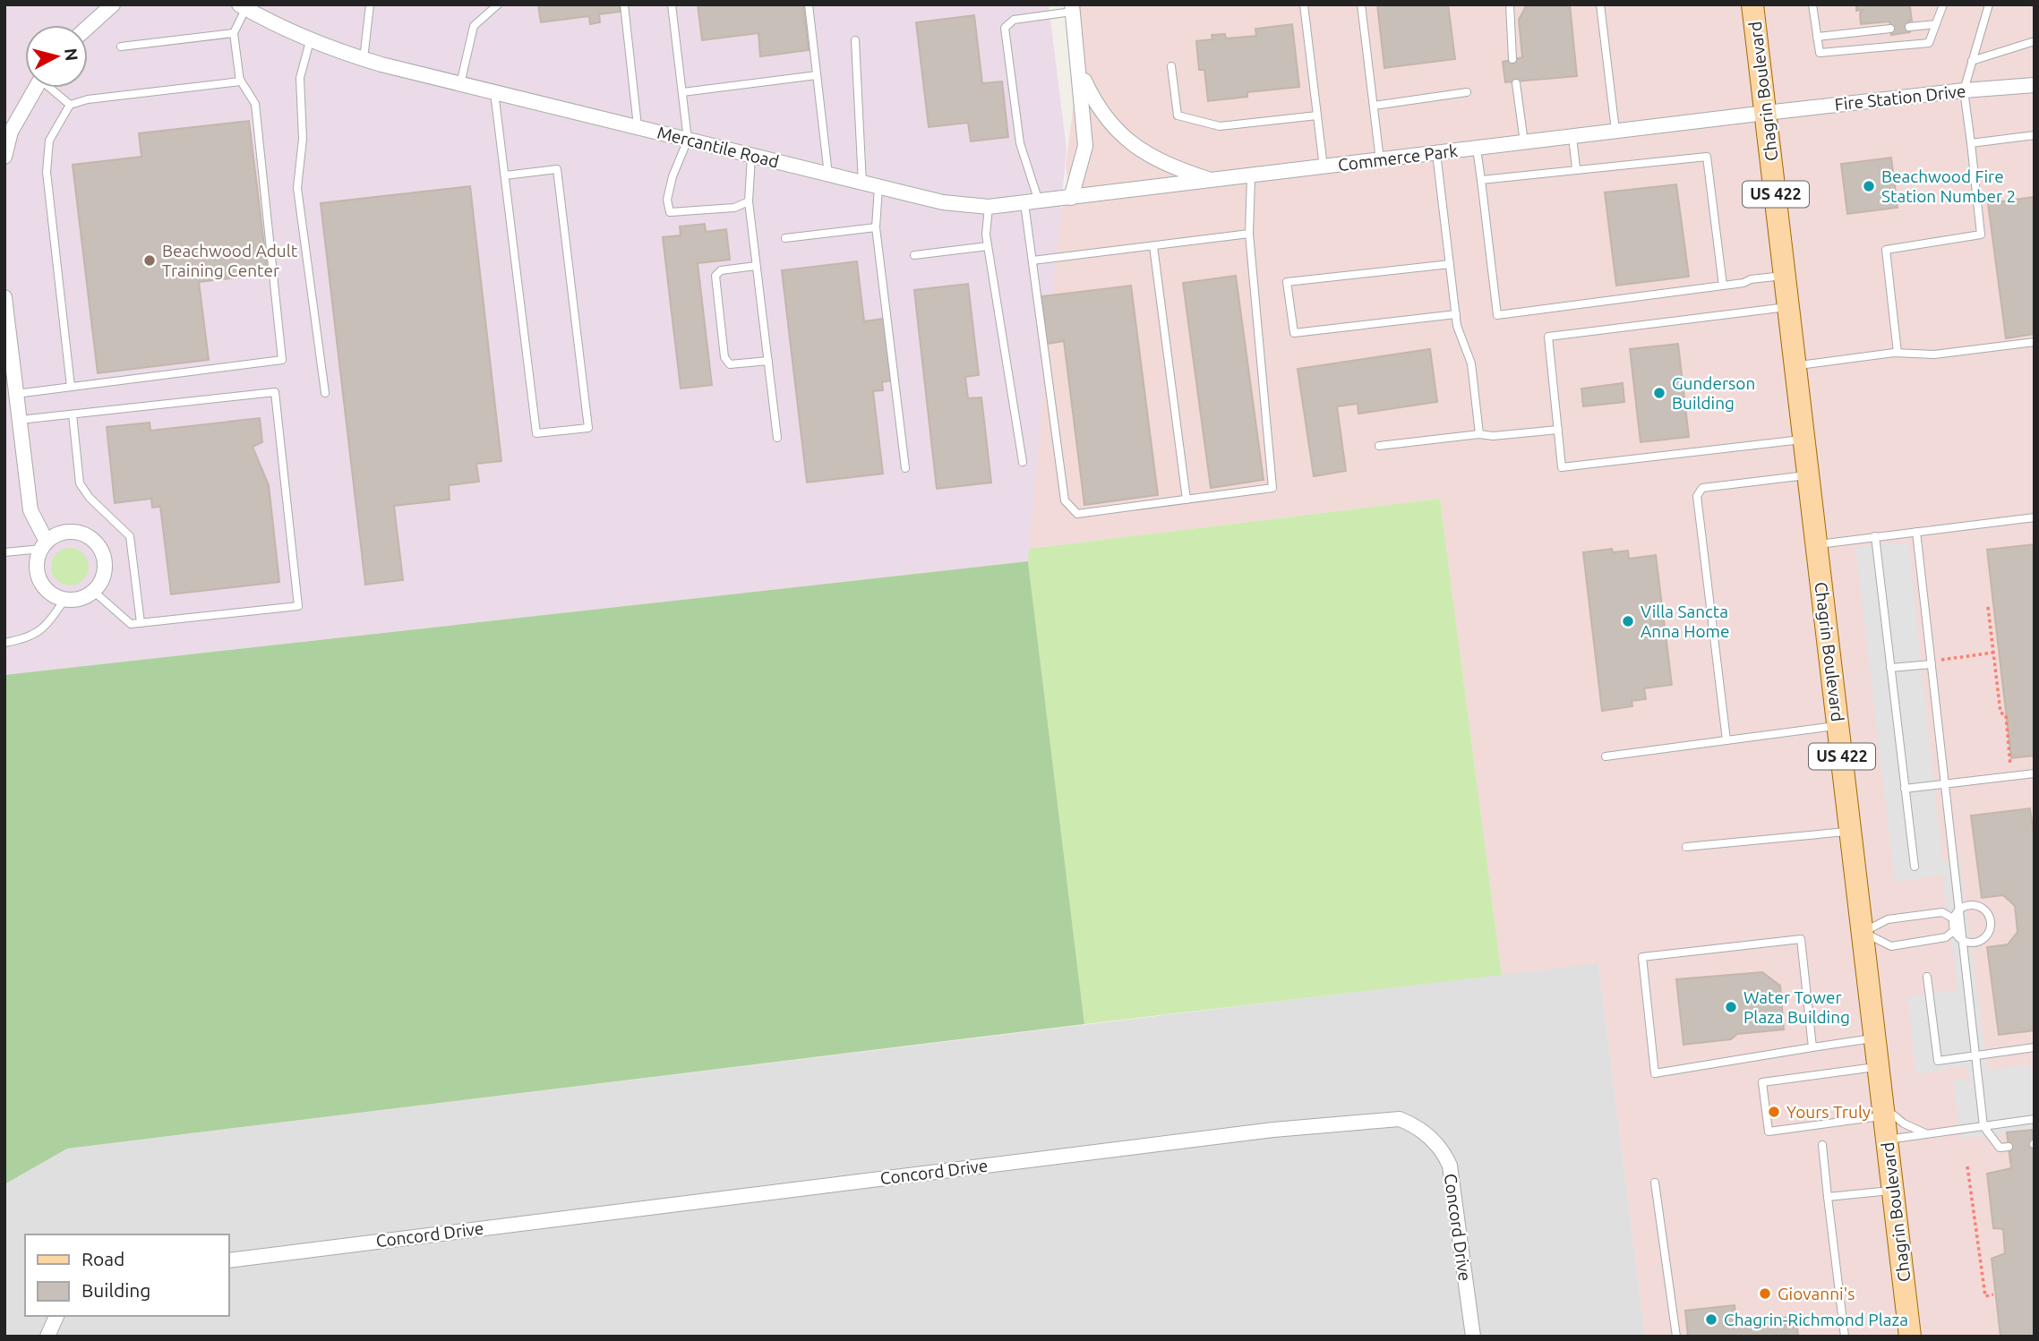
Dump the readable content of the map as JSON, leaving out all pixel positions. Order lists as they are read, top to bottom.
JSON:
{
  "streets": {
    "main road": ["Chagrin Boulevard", "US 422"],
    "street": [
      "Fire Station Drive",
      "Mercantile Road",
      "Commerce Park",
      "Concord Drive"
    ]
  },
  "crossings": [
    ["Chagrin Boulevard", "Fire Station Drive"],
    ["Chagrin Boulevard", "Commerce Park"],
    ["Fire Station Drive", "Commerce Park"],
    ["Mercantile Road", "Commerce Park"]
  ],
  "places": [
    "Beachwood Fire Station Number 2",
    "Beachwood Adult Training Center",
    "Gunderson Building",
    "Villa Sancta Anna Home",
    "Water Tower Plaza Building",
    "Yours Truly",
    "Giovanni's",
    "Chagrin-Richmond Plaza"
  ],
  "legend": ["Road", "Building"],
  "north": "right"
}
